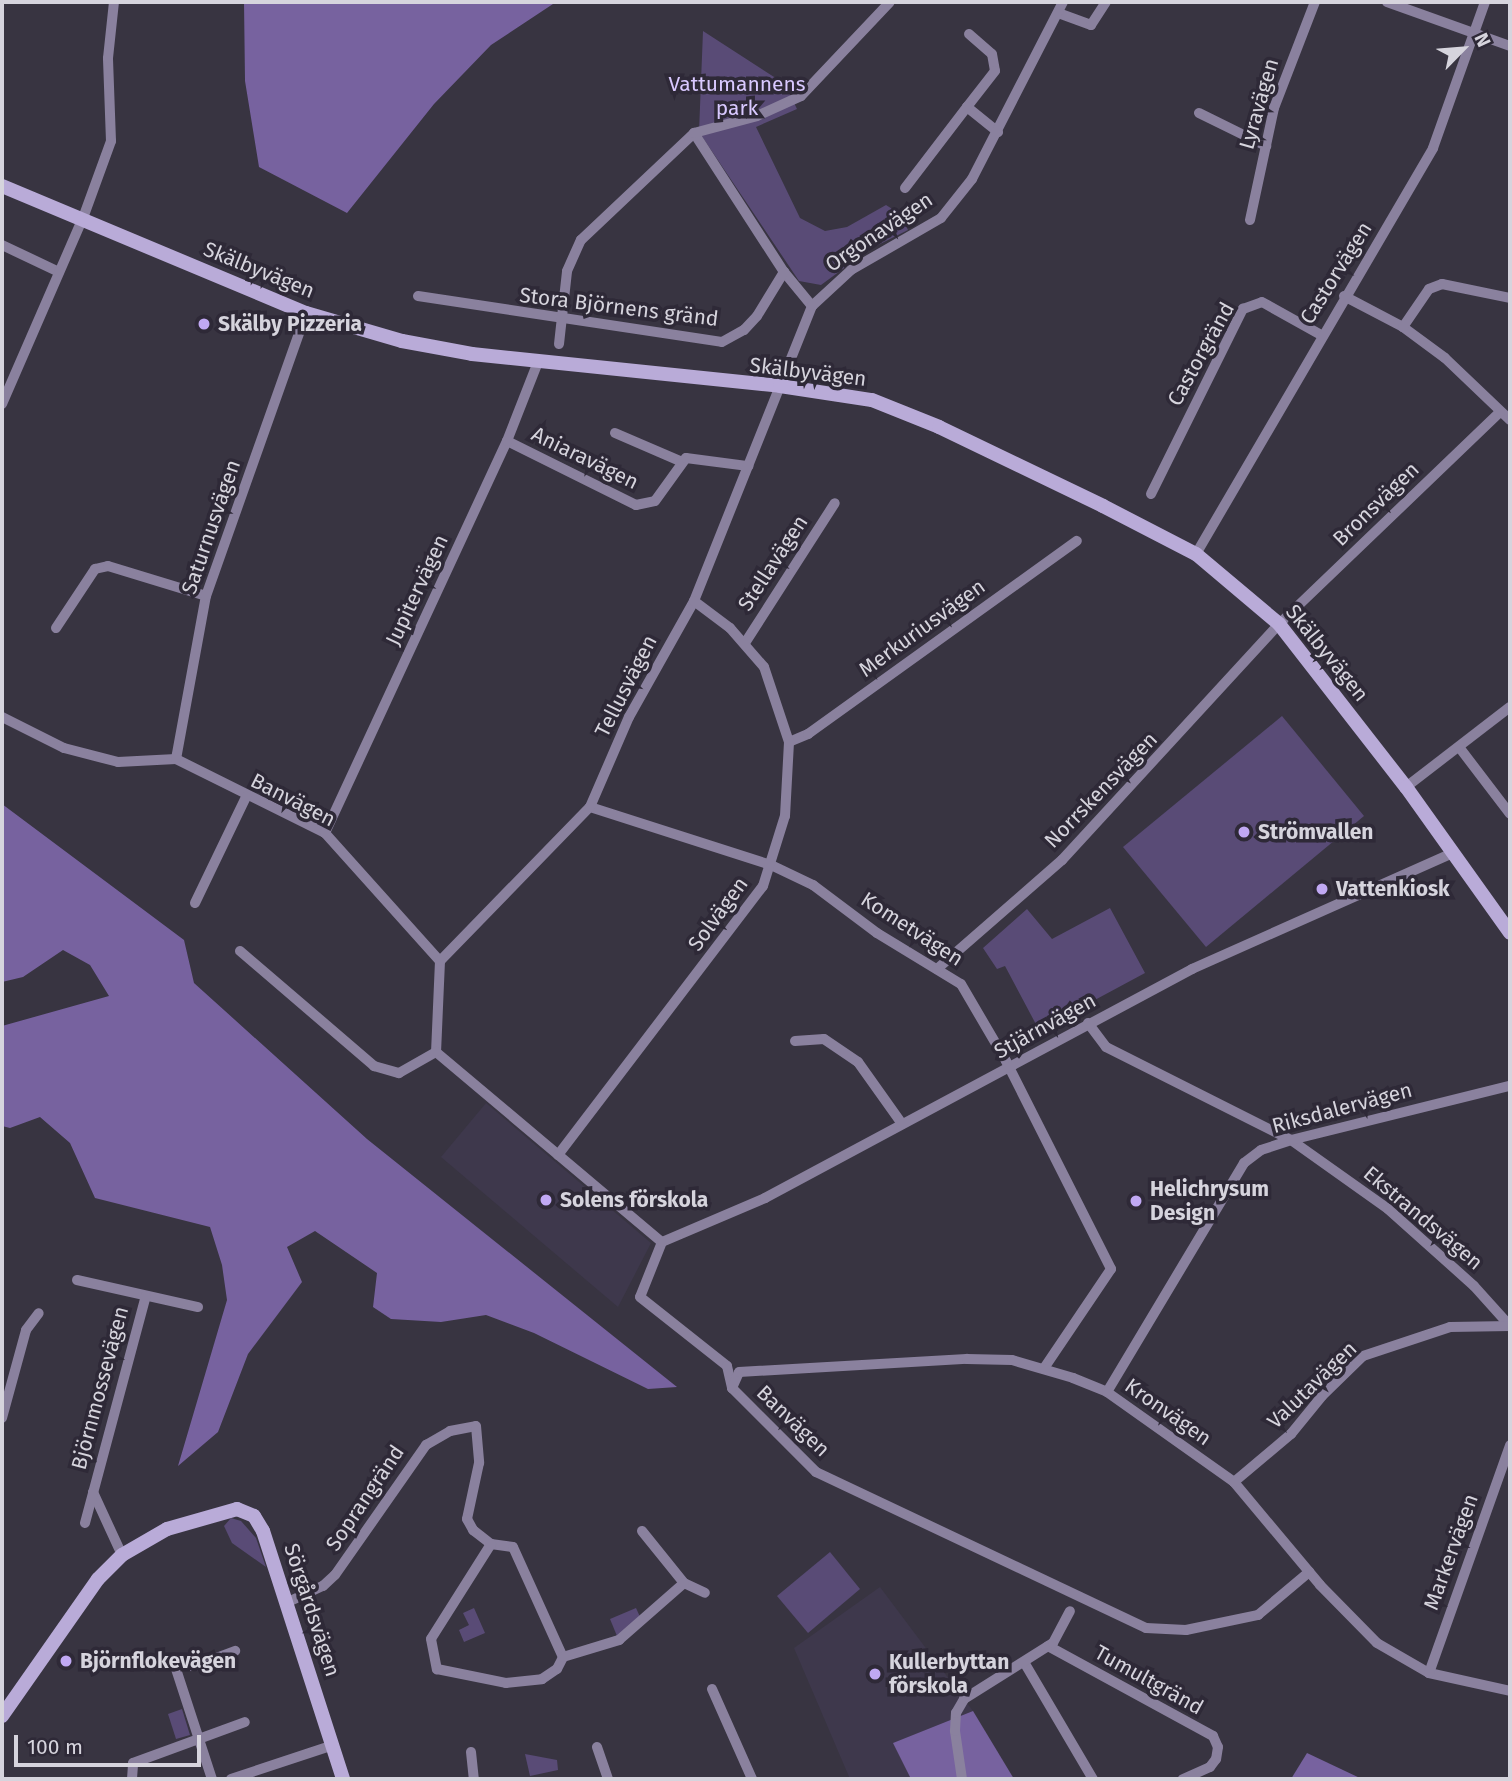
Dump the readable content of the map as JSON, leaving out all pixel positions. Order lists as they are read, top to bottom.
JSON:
{
  "streets": {
    "street": [
      "Lyravägen",
      "Orgonavägen",
      "Skälbyvägen",
      "Castorvägen",
      "Stora Björnens gränd",
      "Castorgränd",
      "Aniaravägen",
      "Bronsvägen",
      "Saturnusvägen",
      "Stellavägen",
      "Jupitervägen",
      "Merkuriusvägen",
      "Tellusvägen",
      "Norrskensvägen",
      "Banvägen",
      "Solvägen",
      "Kometvägen",
      "Stjärnvägen",
      "Riksdalervägen",
      "Ekstrandsvägen",
      "Valutavägen",
      "Björnmossevägen",
      "Kronvägen",
      "Soprangränd",
      "Markervägen",
      "Sörgårdsvägen",
      "Tumultgränd"
    ]
  },
  "crossings": [
    ["Orgonavägen", "Skälbyvägen"],
    ["Orgonavägen", "Tellusvägen"],
    ["Skälbyvägen", "Castorvägen"],
    ["Skälbyvägen", "Bronsvägen"],
    ["Skälbyvägen", "Saturnusvägen"],
    ["Skälbyvägen", "Jupitervägen"],
    ["Skälbyvägen", "Tellusvägen"],
    ["Skälbyvägen", "Norrskensvägen"],
    ["Skälbyvägen", "Stjärnvägen"],
    ["Castorvägen", "Castorgränd"],
    ["Aniaravägen", "Jupitervägen"],
    ["Bronsvägen", "Norrskensvägen"],
    ["Saturnusvägen", "Banvägen"],
    ["Stellavägen", "Solvägen"],
    ["Jupitervägen", "Banvägen"],
    ["Merkuriusvägen", "Solvägen"],
    ["Tellusvägen", "Banvägen"],
    ["Tellusvägen", "Solvägen"],
    ["Tellusvägen", "Kometvägen"],
    ["Norrskensvägen", "Kometvägen"],
    ["Banvägen", "Stjärnvägen"],
    ["Banvägen", "Kronvägen"],
    ["Solvägen", "Kometvägen"],
    ["Kometvägen", "Stjärnvägen"],
    ["Kometvägen", "Kronvägen"],
    ["Stjärnvägen", "Ekstrandsvägen"],
    ["Riksdalervägen", "Ekstrandsvägen"],
    ["Riksdalervägen", "Kronvägen"],
    ["Ekstrandsvägen", "Valutavägen"],
    ["Valutavägen", "Kronvägen"],
    ["Björnmossevägen", "Sörgårdsvägen"],
    ["Kronvägen", "Markervägen"],
    ["Soprangränd", "Sörgårdsvägen"]
  ],
  "parks": ["Vattumannens park"],
  "places": [
    "Skälby Pizzeria",
    "Strömvallen",
    "Vattenkiosk",
    "Solens förskola",
    "Helichrysum Design",
    "Björnflokevägen",
    "Kullerbyttan förskola"
  ],
  "scale_bar": "100 m",
  "north": "top right"
}
